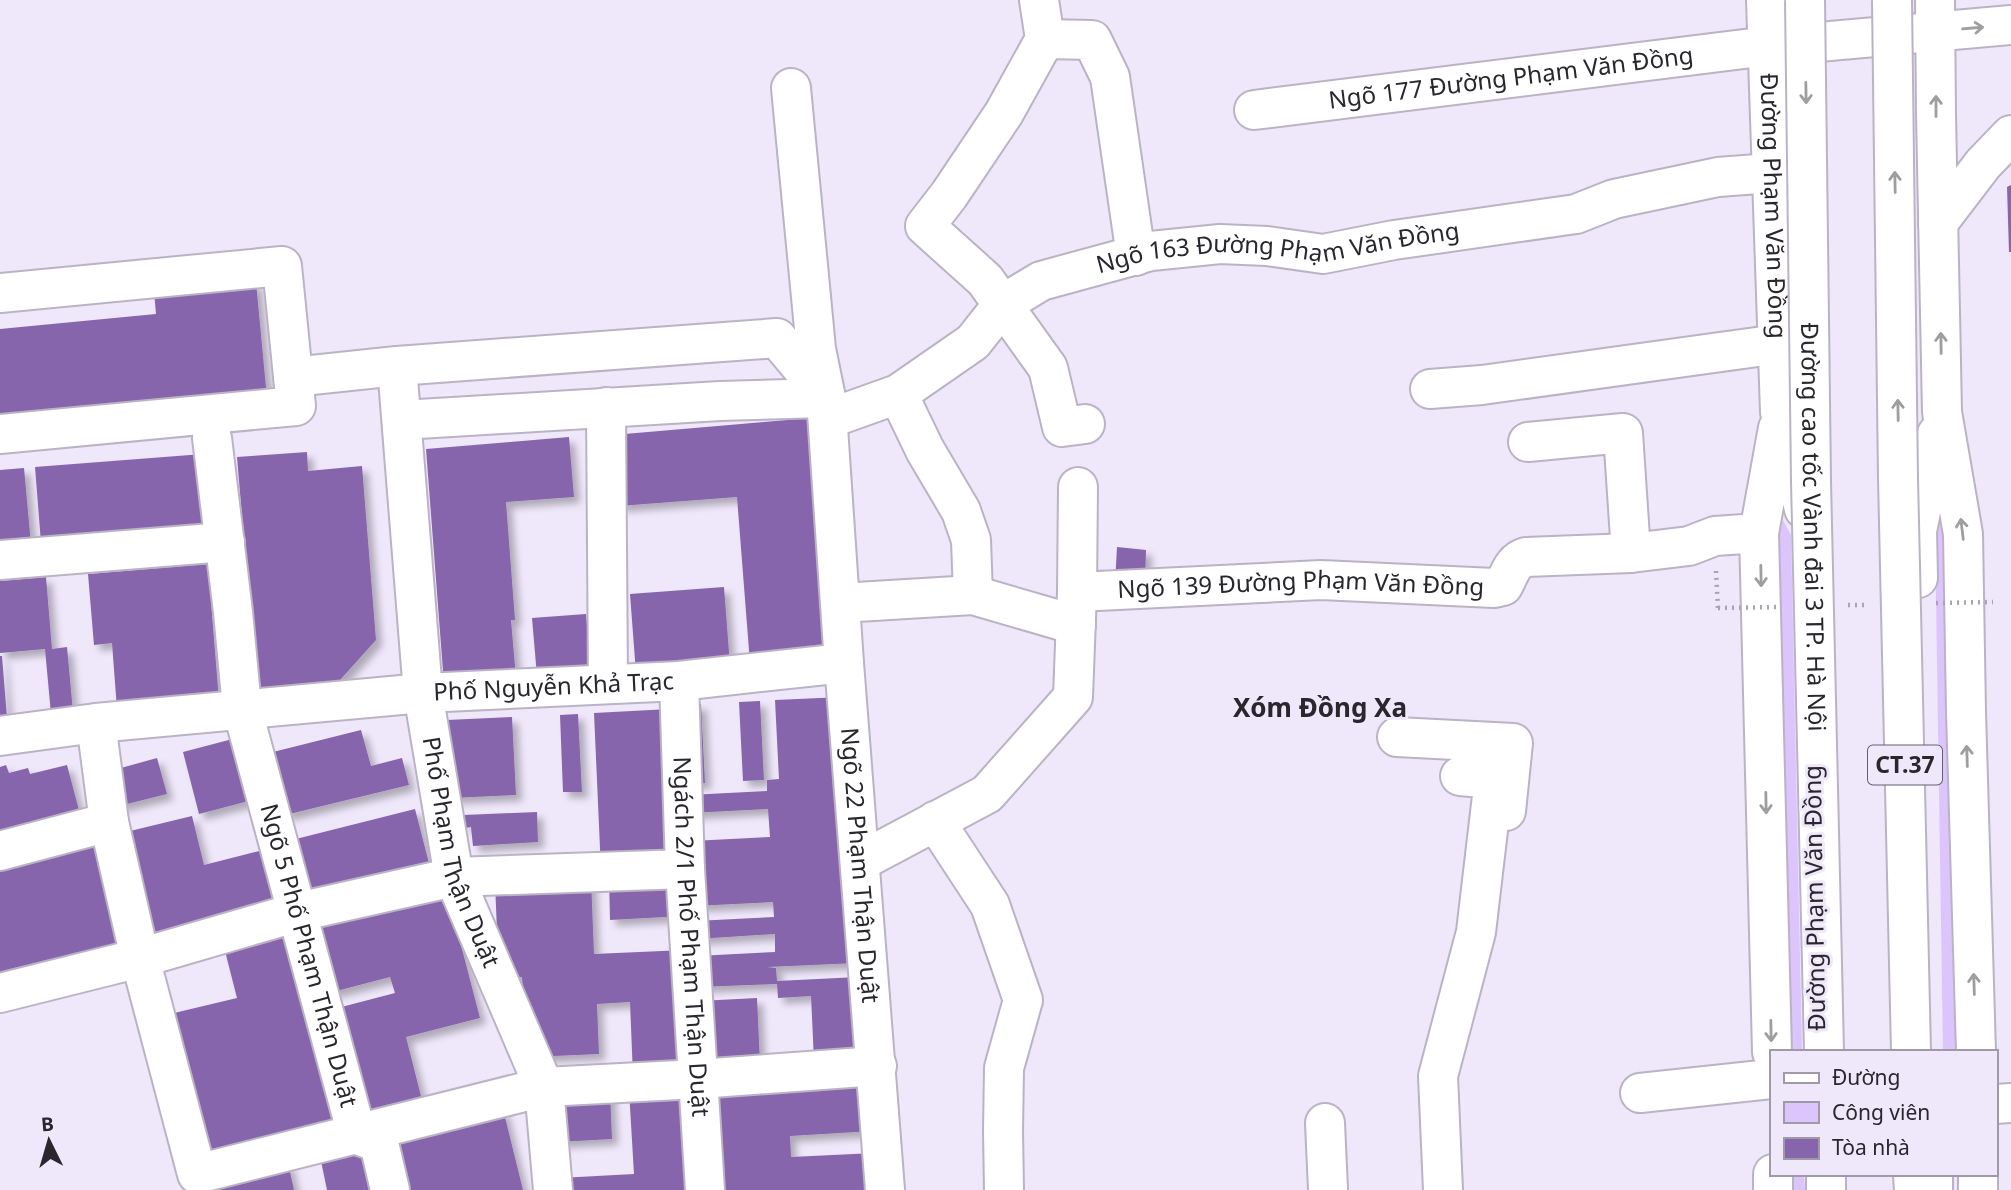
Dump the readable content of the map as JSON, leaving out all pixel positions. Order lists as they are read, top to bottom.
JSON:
{
  "streets": {
    "main road": [
      "Ngõ 177 Đường Phạm Văn Đồng",
      "Đường Phạm Văn Đồng",
      "Ngõ 163 Đường Phạm Văn Đồng",
      "Đường cao tốc Vành đai 3 TP. Hà Nội",
      "Ngõ 139 Đường Phạm Văn Đồng",
      "Phố Nguyễn Khả Trạc",
      "CT.37",
      "Phố Phạm Thận Duật",
      "Ngõ 22 Phạm Thận Duật",
      "Ngách 2/1 Phố Phạm Thận Duật",
      "Ngõ 5 Phố Phạm Thận Duật"
    ]
  },
  "crossings": [
    ["Ngõ 177 Đường Phạm Văn Đồng", "Đường Phạm Văn Đồng"],
    ["Đường Phạm Văn Đồng", "Ngõ 163 Đường Phạm Văn Đồng"],
    ["Đường Phạm Văn Đồng", "Ngõ 139 Đường Phạm Văn Đồng"],
    ["Ngõ 163 Đường Phạm Văn Đồng", "Phố Phạm Thận Duật"],
    ["Phố Nguyễn Khả Trạc", "Phố Phạm Thận Duật"],
    ["Phố Nguyễn Khả Trạc", "Ngõ 22 Phạm Thận Duật"],
    ["Phố Nguyễn Khả Trạc", "Ngách 2/1 Phố Phạm Thận Duật"],
    ["Phố Nguyễn Khả Trạc", "Ngõ 5 Phố Phạm Thận Duật"]
  ],
  "districts": ["Xóm Đồng Xa"],
  "legend": ["Đường", "Công viên", "Tòa nhà"],
  "north": "top"
}
